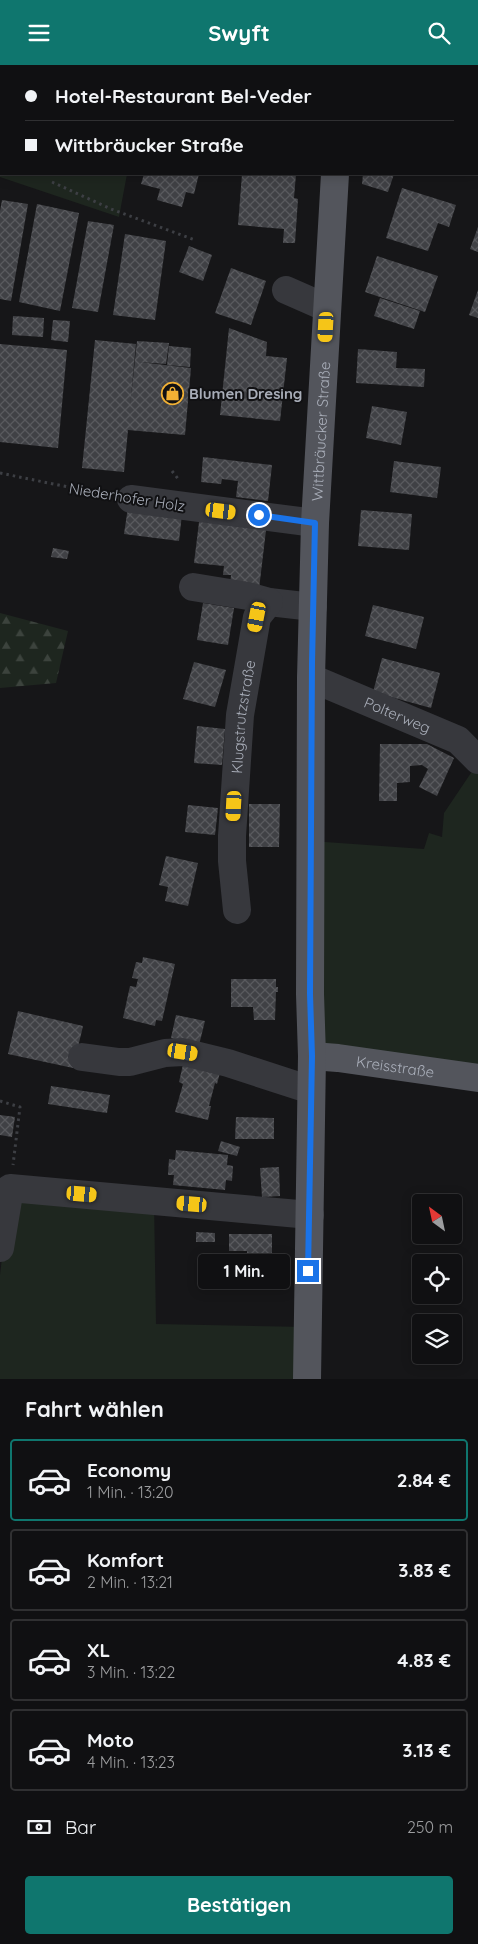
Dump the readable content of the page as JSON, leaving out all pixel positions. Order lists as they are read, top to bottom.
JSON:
{
  "streets": {
    "main road": ["Wittbräucker Straße", "Kreisstraße"],
    "street": ["Niederhofer Holz", "Polterweg", "Klugstrutzstraße"]
  },
  "crossings": [
    ["Wittbräucker Straße", "Niederhofer Holz"],
    ["Wittbräucker Straße", "Polterweg"],
    ["Wittbräucker Straße", "Kreisstraße"]
  ],
  "places": {
    "shop": ["Blumen Dresing"]
  },
  "north": "top left",
  "page": {
    "header": "Swyft",
    "banner": ["Hotel-Restaurant Bel-Veder", "Wittbräucker Straße"],
    "bubble": "1 Min.",
    "heading": "Fahrt wählen",
    "list": [
      {
        "name": "Economy",
        "note": "1 Min. · 13:20",
        "value": "2.84 €"
      },
      {
        "name": "Komfort",
        "note": "2 Min. · 13:21",
        "value": "3.83 €"
      },
      {
        "name": "XL",
        "note": "3 Min. · 13:22",
        "value": "4.83 €"
      },
      {
        "name": "Moto",
        "note": "4 Min. · 13:23",
        "value": "3.13 €"
      }
    ],
    "pay": ["Bar", "250 m"],
    "buttons": "Bestätigen"
  }
}
